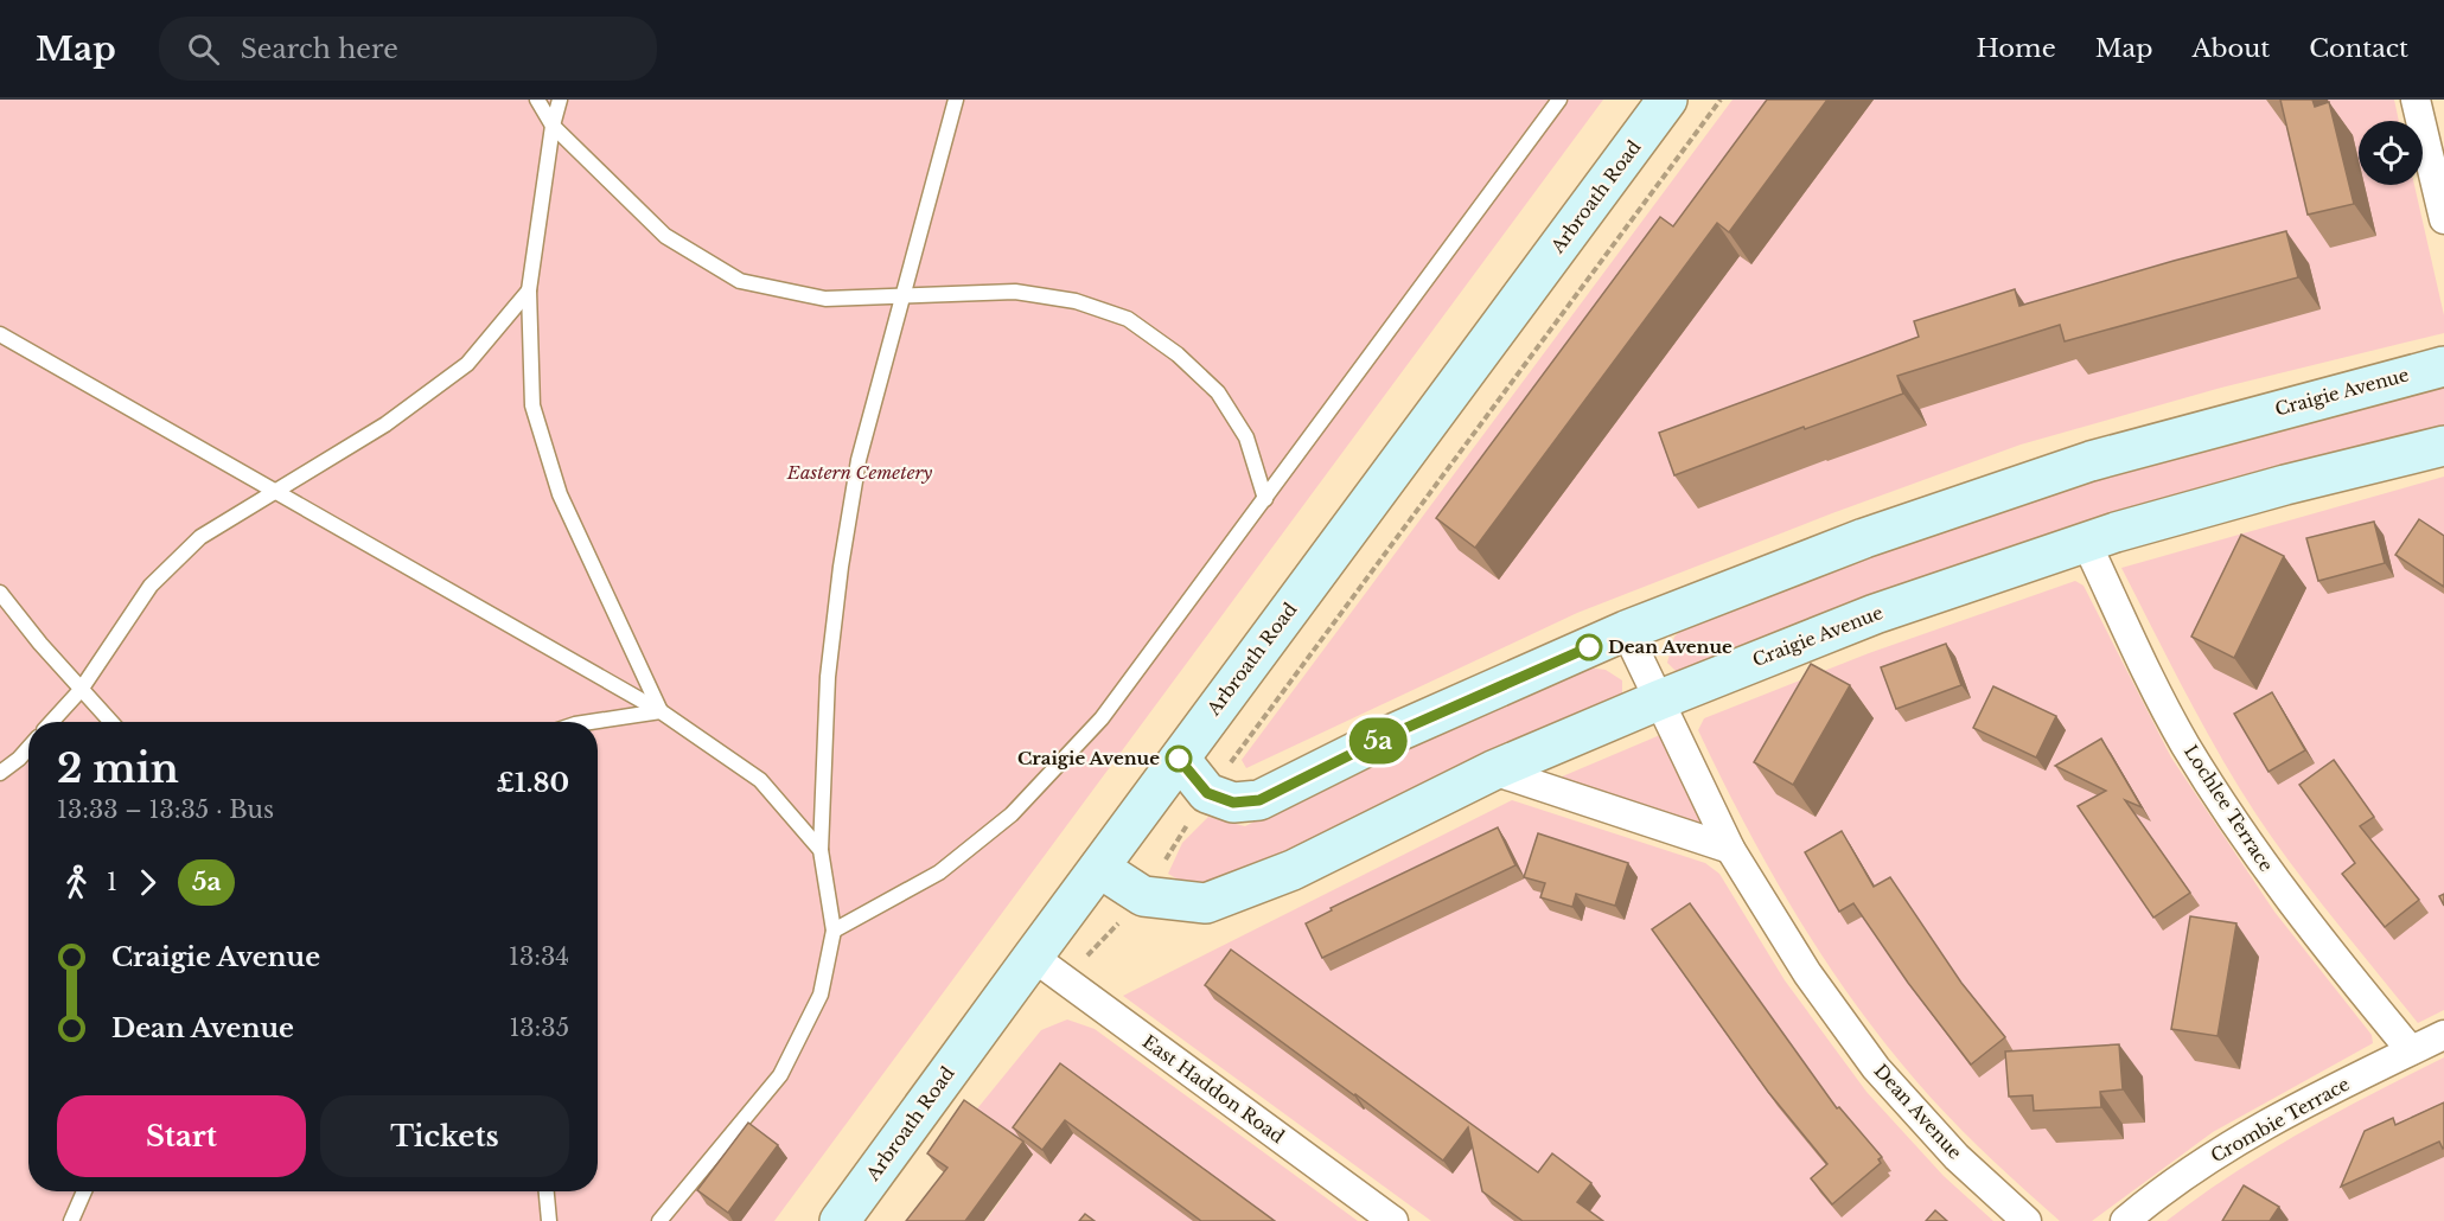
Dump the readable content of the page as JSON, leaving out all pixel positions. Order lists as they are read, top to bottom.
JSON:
{
  "streets": {
    "street": [
      "Arbroath Road",
      "Craigie Avenue",
      "Lochlee Terrace",
      "East Haddon Road",
      "Dean Avenue",
      "Crombie Terrace"
    ]
  },
  "crossings": [
    ["Arbroath Road", "Craigie Avenue"],
    ["Arbroath Road", "East Haddon Road"],
    ["Craigie Avenue", "Lochlee Terrace"],
    ["Craigie Avenue", "Dean Avenue"],
    ["Lochlee Terrace", "Crombie Terrace"]
  ],
  "parks": ["Eastern Cemetery"],
  "places": ["Dean Avenue", "Craigie Avenue"],
  "lines": ["bus line 5a"],
  "page": {
    "header": "Map",
    "search": "Search here",
    "nav": [
      "Home",
      "Map",
      "About",
      "Contact"
    ],
    "on_map": "5a",
    "heading": ["2 min", "13:33 – 13:35 · Bus", "£1.80"],
    "legs": ["1", "5a"],
    "list": [
      {
        "name": "Craigie Avenue",
        "value": "13:34"
      },
      {
        "name": "Dean Avenue",
        "value": "13:35"
      }
    ],
    "buttons": ["Start", "Tickets"]
  }
}
